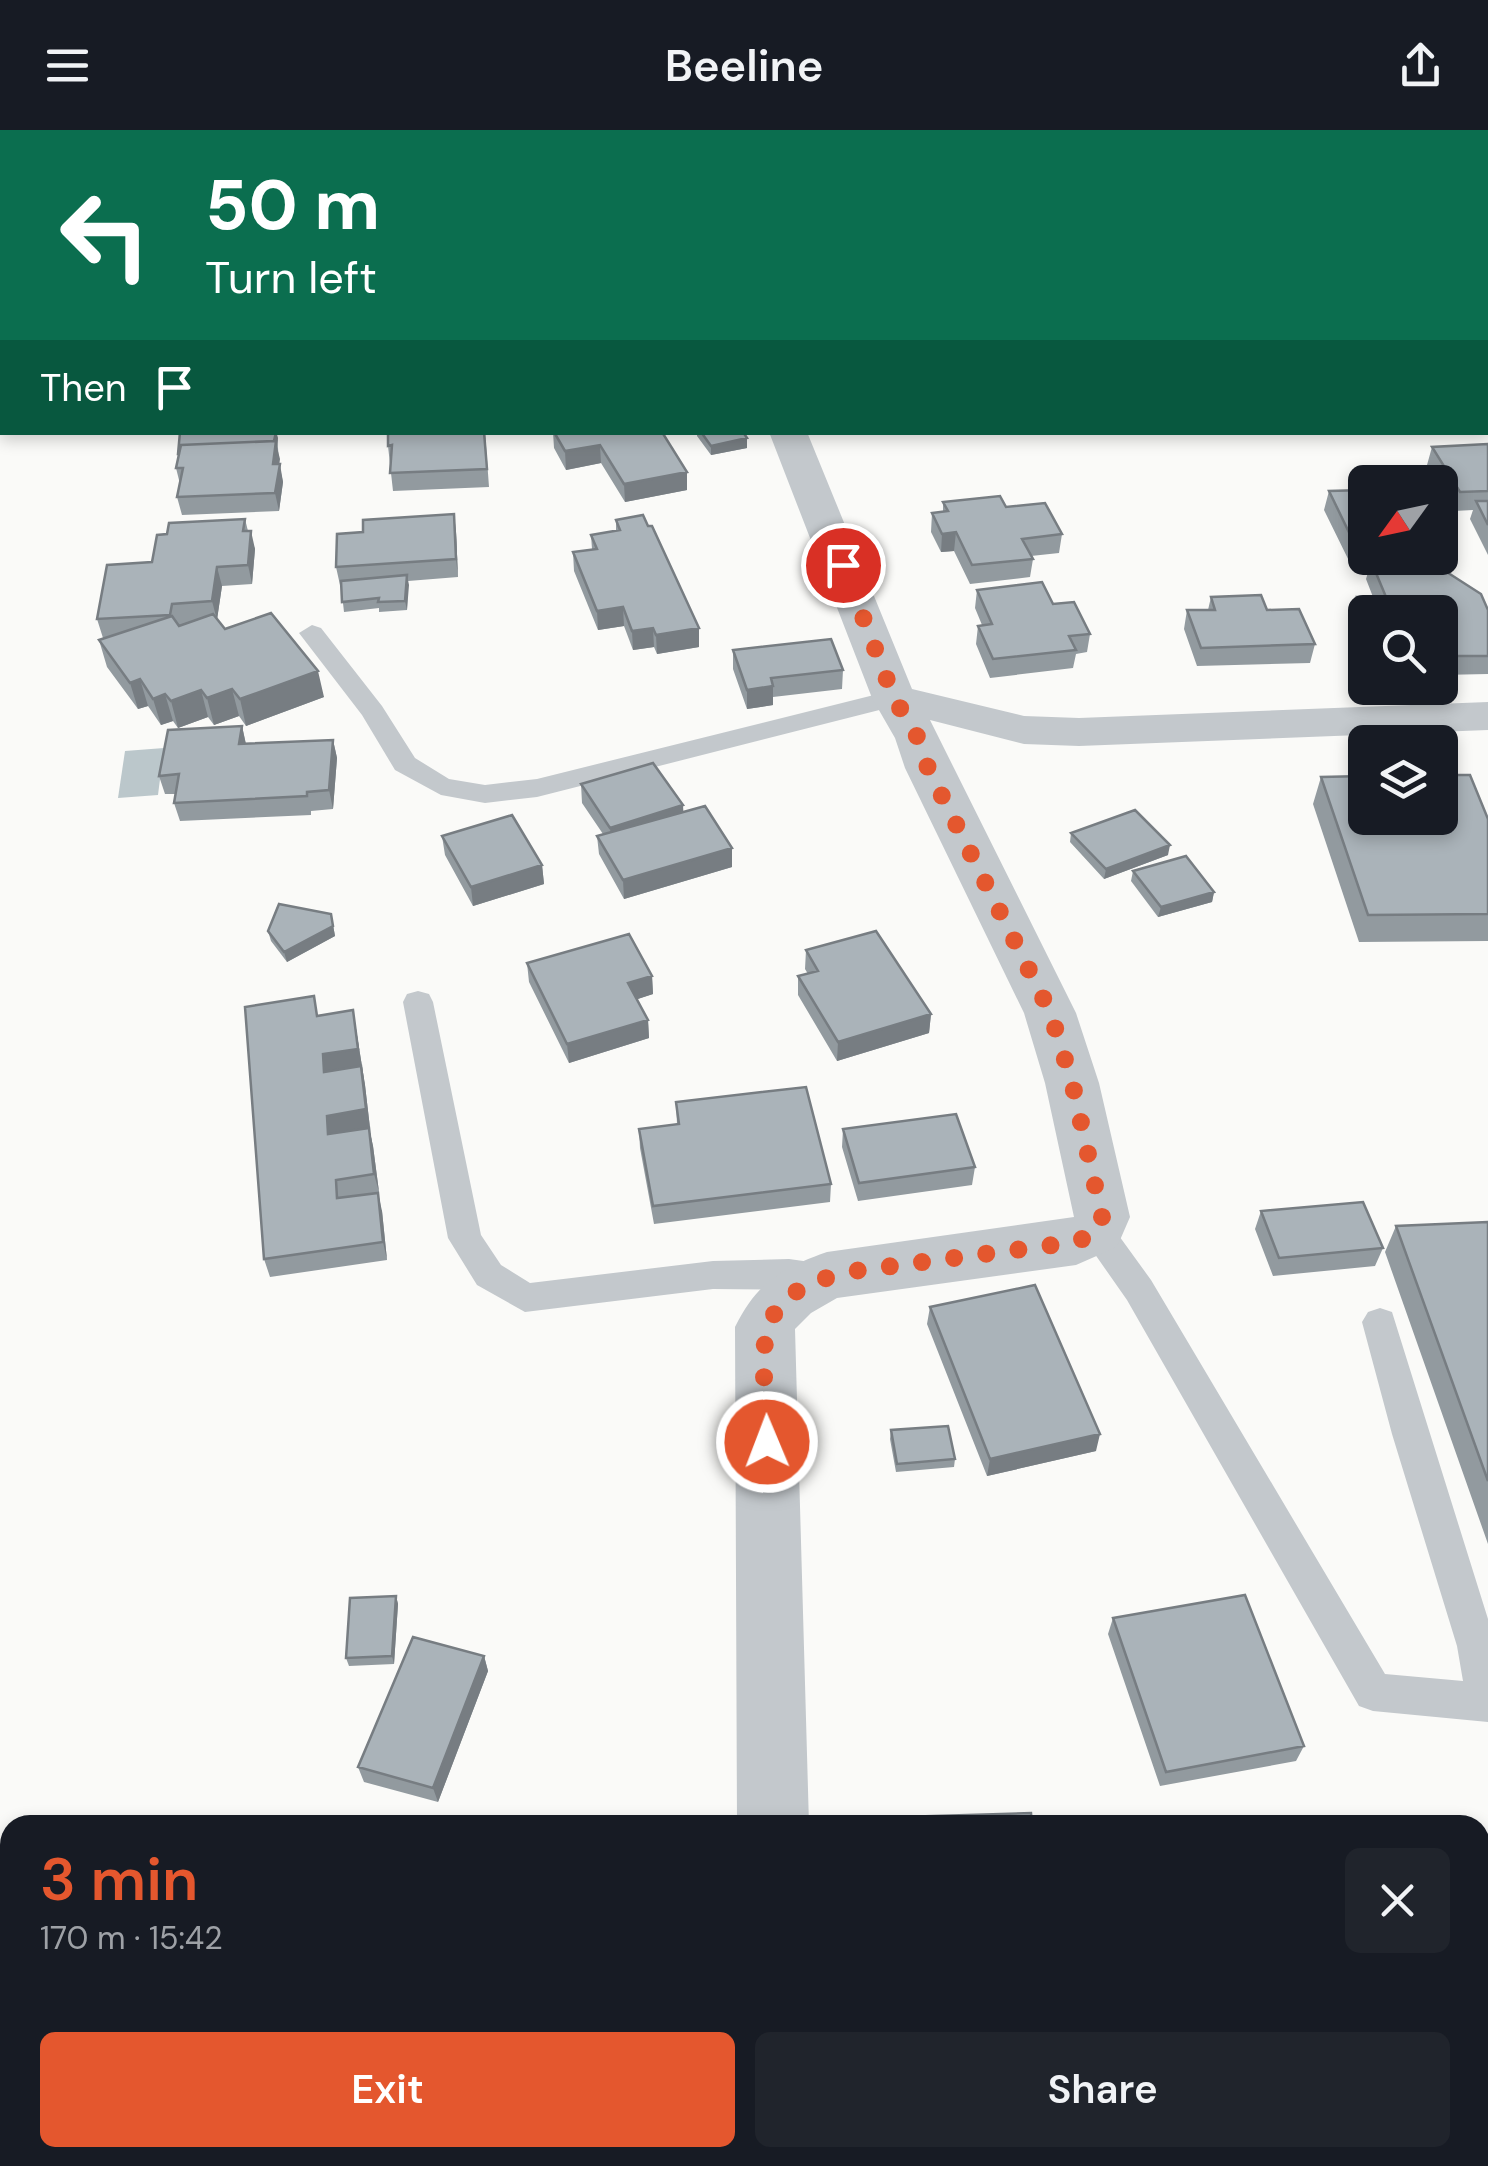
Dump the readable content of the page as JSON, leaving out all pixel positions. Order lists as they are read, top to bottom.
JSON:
{
  "north": "bottom left",
  "page": {
    "header": "Beeline",
    "turn": ["50 m", "Turn left"],
    "then": "Then",
    "heading": ["3 min", "170 m · 15:42"],
    "buttons": ["Exit", "Share"]
  }
}
